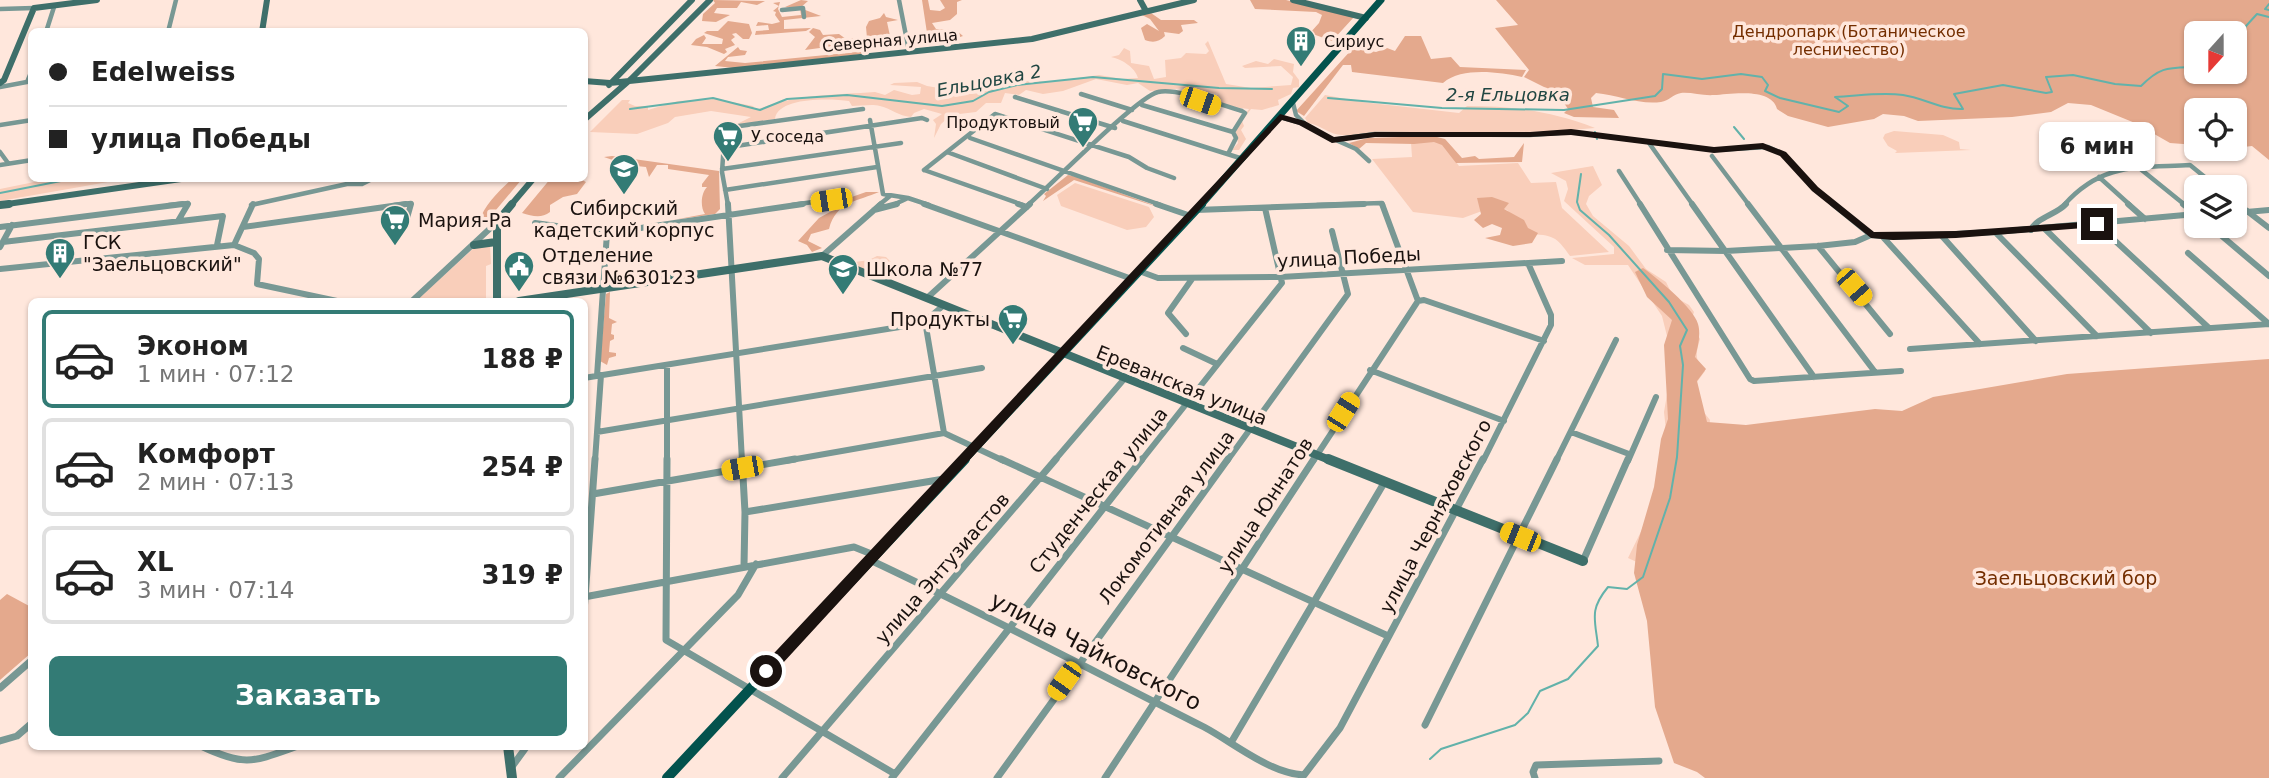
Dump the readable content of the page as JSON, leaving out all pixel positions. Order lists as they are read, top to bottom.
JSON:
{
  "streets": {
    "street": [
      "Северная улица",
      "улица Победы",
      "Ереванская улица",
      "Студенческая улица",
      "улица Юннатов",
      "улица Черняховского",
      "Локомотивная улица",
      "улица Энтузиастов",
      "улица Чайковского"
    ]
  },
  "crossings": [
    ["улица Победы", "Студенческая улица"],
    ["улица Победы", "улица Черняховского"],
    ["улица Победы", "Локомотивная улица"],
    ["Ереванская улица", "Студенческая улица"],
    ["Ереванская улица", "улица Юннатов"],
    ["Ереванская улица", "улица Черняховского"],
    ["Ереванская улица", "Локомотивная улица"],
    ["Ереванская улица", "улица Энтузиастов"],
    ["Студенческая улица", "улица Чайковского"],
    ["улица Юннатов", "улица Чайковского"],
    ["улица Черняховского", "улица Чайковского"],
    ["Локомотивная улица", "улица Чайковского"],
    ["улица Энтузиастов", "улица Чайковского"]
  ],
  "water": ["Ельцовка 2", "2-я Ельцовка"],
  "parks": ["Дендропарк (Ботаническое лесничество)", "Заельцовский бор"],
  "places": {
    "building": ["Сириус", "ГСК \"Заельцовский\""],
    "supermarket": [
      "Продуктовый",
      "У соседа",
      "Мария-Ра",
      "Продукты"
    ],
    "school or university": ["Сибирский кадетский корпус", "Школа №77"],
    "public building": ["Отделение связи №630123"]
  },
  "north": "bottom",
  "page": {
    "banner": ["Edelweiss", "улица Победы"],
    "bubble": "6 мин",
    "list": [
      {
        "name": "Эконом",
        "note": "1 мин · 07:12",
        "value": "188 ₽"
      },
      {
        "name": "Комфорт",
        "note": "2 мин · 07:13",
        "value": "254 ₽"
      },
      {
        "name": "XL",
        "note": "3 мин · 07:14",
        "value": "319 ₽"
      }
    ],
    "buttons": "Заказать"
  }
}
